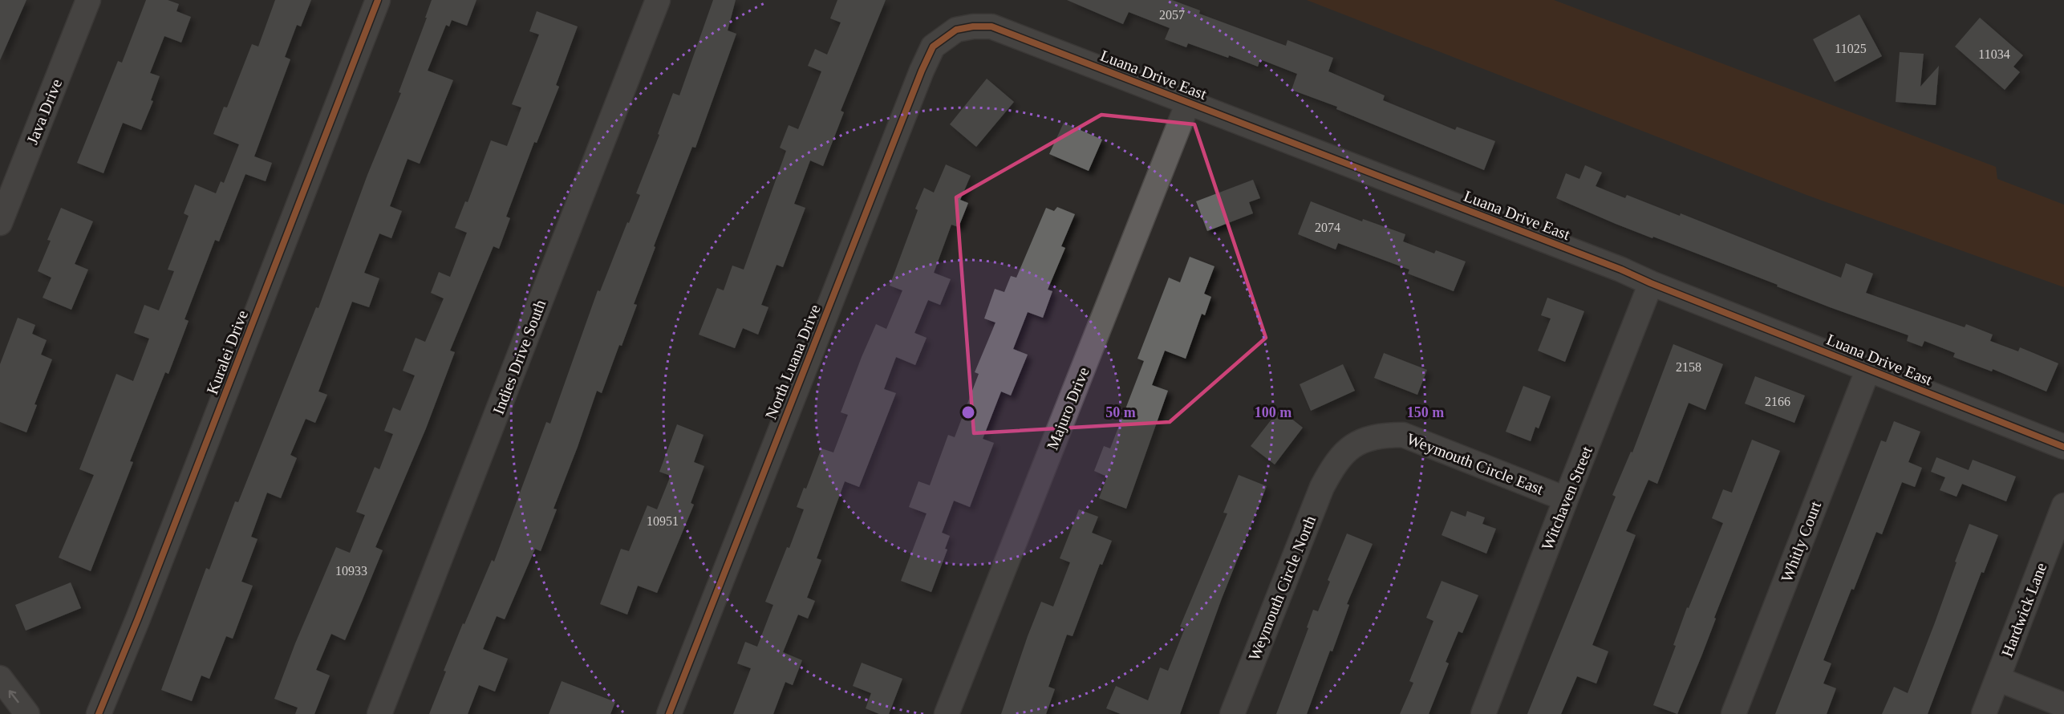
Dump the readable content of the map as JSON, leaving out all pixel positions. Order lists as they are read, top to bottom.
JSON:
{
  "streets": {
    "street": [
      "Luana Drive East",
      "Java Drive",
      "Kuralei Drive",
      "Indies Drive South",
      "North Luana Drive",
      "Majuro Drive",
      "Weymouth Circle East",
      "Witchaven Street",
      "Whitly Court",
      "Weymouth Circle North",
      "Hardwick Lane"
    ]
  },
  "crossings": [
    ["Luana Drive East", "North Luana Drive"],
    ["Luana Drive East", "Majuro Drive"],
    ["Luana Drive East", "Witchaven Street"],
    ["Luana Drive East", "Whitly Court"],
    ["Weymouth Circle East", "Witchaven Street"],
    ["Weymouth Circle East", "Weymouth Circle North"]
  ],
  "house_numbers": [
    "2057",
    "11025",
    "11034",
    "2074",
    "2158",
    "2166",
    "10951",
    "10933"
  ],
  "rings": ["50 m", "100 m", "150 m"]
}
